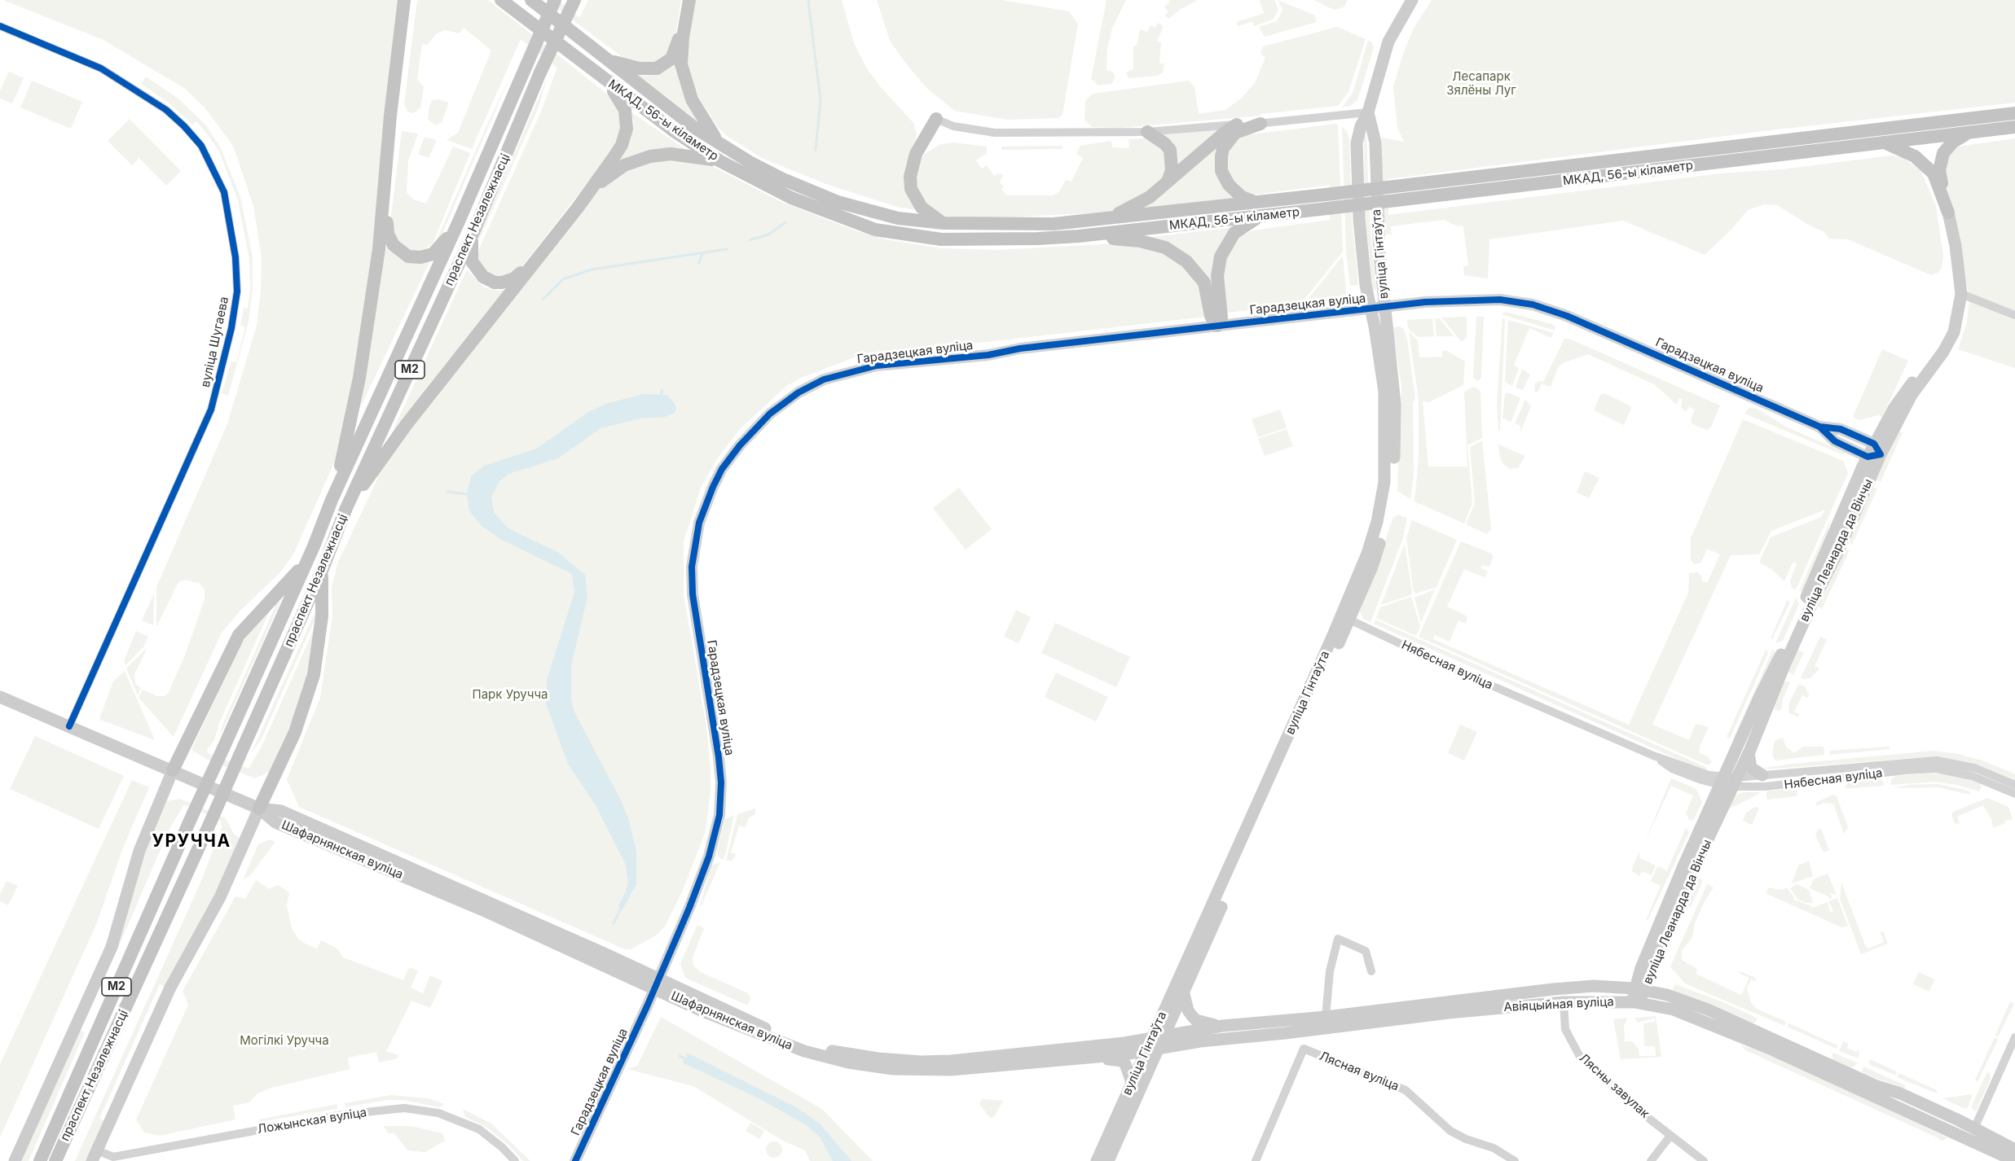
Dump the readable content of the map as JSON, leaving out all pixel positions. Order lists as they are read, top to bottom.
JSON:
{
  "streets": {
    "highway": ["МКАД, 56-ы кіламетр", "праспект Незалежнасці", "М2"],
    "main road": [
      "вуліца Гінтаўта",
      "вуліца Леанарда да Вінчы",
      "Шафарнянская вуліца",
      "Авіяцыйная вуліца"
    ],
    "street": [
      "Гарадзецкая вуліца",
      "вуліца Шугаева",
      "Нябесная вуліца",
      "Лясная вуліца",
      "Лясны завулак",
      "Ложынская вуліца"
    ]
  },
  "crossings": [
    ["вуліца Гінтаўта", "Гарадзецкая вуліца"],
    ["вуліца Гінтаўта", "Нябесная вуліца"],
    ["вуліца Гінтаўта", "Шафарнянская вуліца"],
    ["вуліца Гінтаўта", "Авіяцыйная вуліца"],
    ["Гарадзецкая вуліца", "вуліца Леанарда да Вінчы"],
    ["Гарадзецкая вуліца", "Шафарнянская вуліца"],
    ["вуліца Шугаева", "Шафарнянская вуліца"],
    ["вуліца Леанарда да Вінчы", "Нябесная вуліца"],
    ["вуліца Леанарда да Вінчы", "Авіяцыйная вуліца"],
    ["Шафарнянская вуліца", "Авіяцыйная вуліца"],
    ["Авіяцыйная вуліца", "Лясны завулак"]
  ],
  "districts": ["УРУЧЧА"],
  "parks": ["Лесапарк Зялёны Луг", "Парк Уручча", "Могілкі Уручча"]
}
